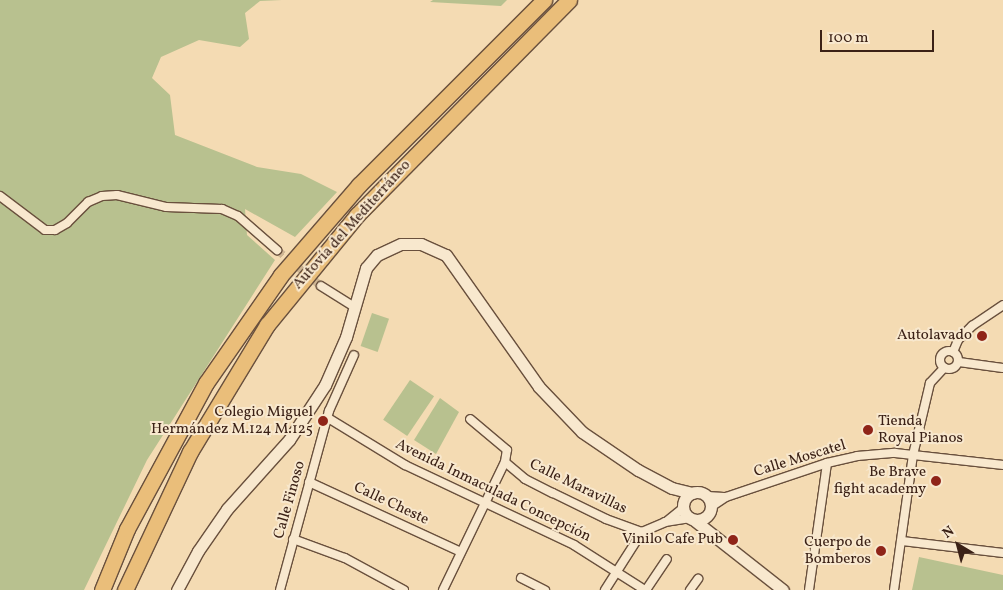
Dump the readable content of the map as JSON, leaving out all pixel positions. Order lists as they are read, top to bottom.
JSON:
{
  "streets": {
    "highway": ["Autovía del Mediterráneo"],
    "street": [
      "Calle Moscatel",
      "Calle Maravillas",
      "Avenida Inmaculada Concepción",
      "Calle Finoso",
      "Calle Cheste"
    ]
  },
  "crossings": [
    ["Avenida Inmaculada Concepción", "Calle Finoso"],
    ["Calle Finoso", "Calle Cheste"]
  ],
  "places": [
    "Autolavado",
    "Colegio Miguel Hermández M.124 M.125",
    "Tienda Royal Pianos",
    "Be Brave fight academy",
    "Vinilo Cafe Pub",
    "Cuerpo de Bomberos"
  ],
  "scale_bar": "100 m",
  "north": "top left"
}
